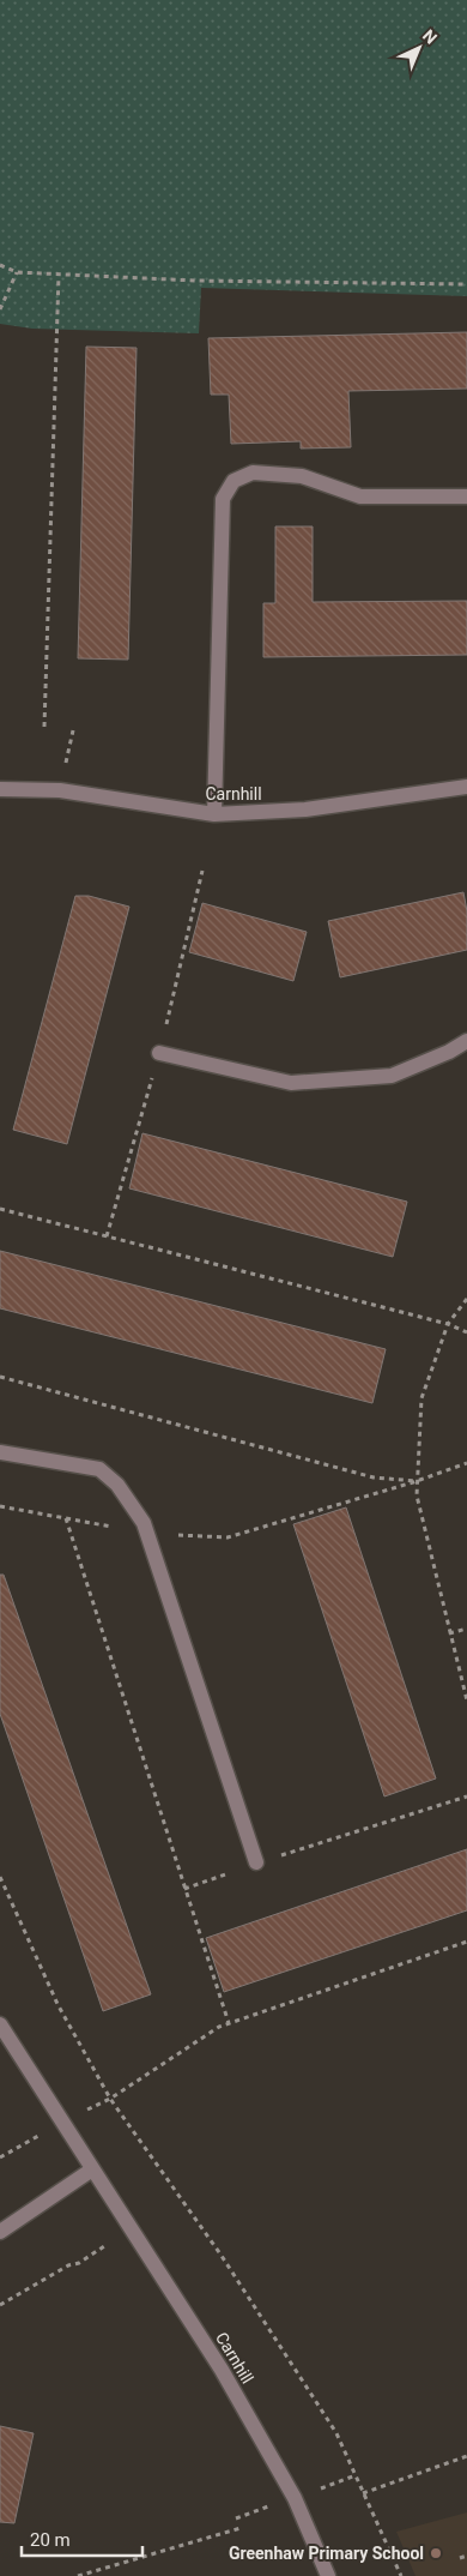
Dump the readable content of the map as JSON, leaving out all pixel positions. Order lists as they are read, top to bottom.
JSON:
{
  "streets": {
    "street": ["Carnhill"]
  },
  "places": ["Greenhaw Primary School"],
  "scale_bar": "20 m",
  "north": "top right"
}
